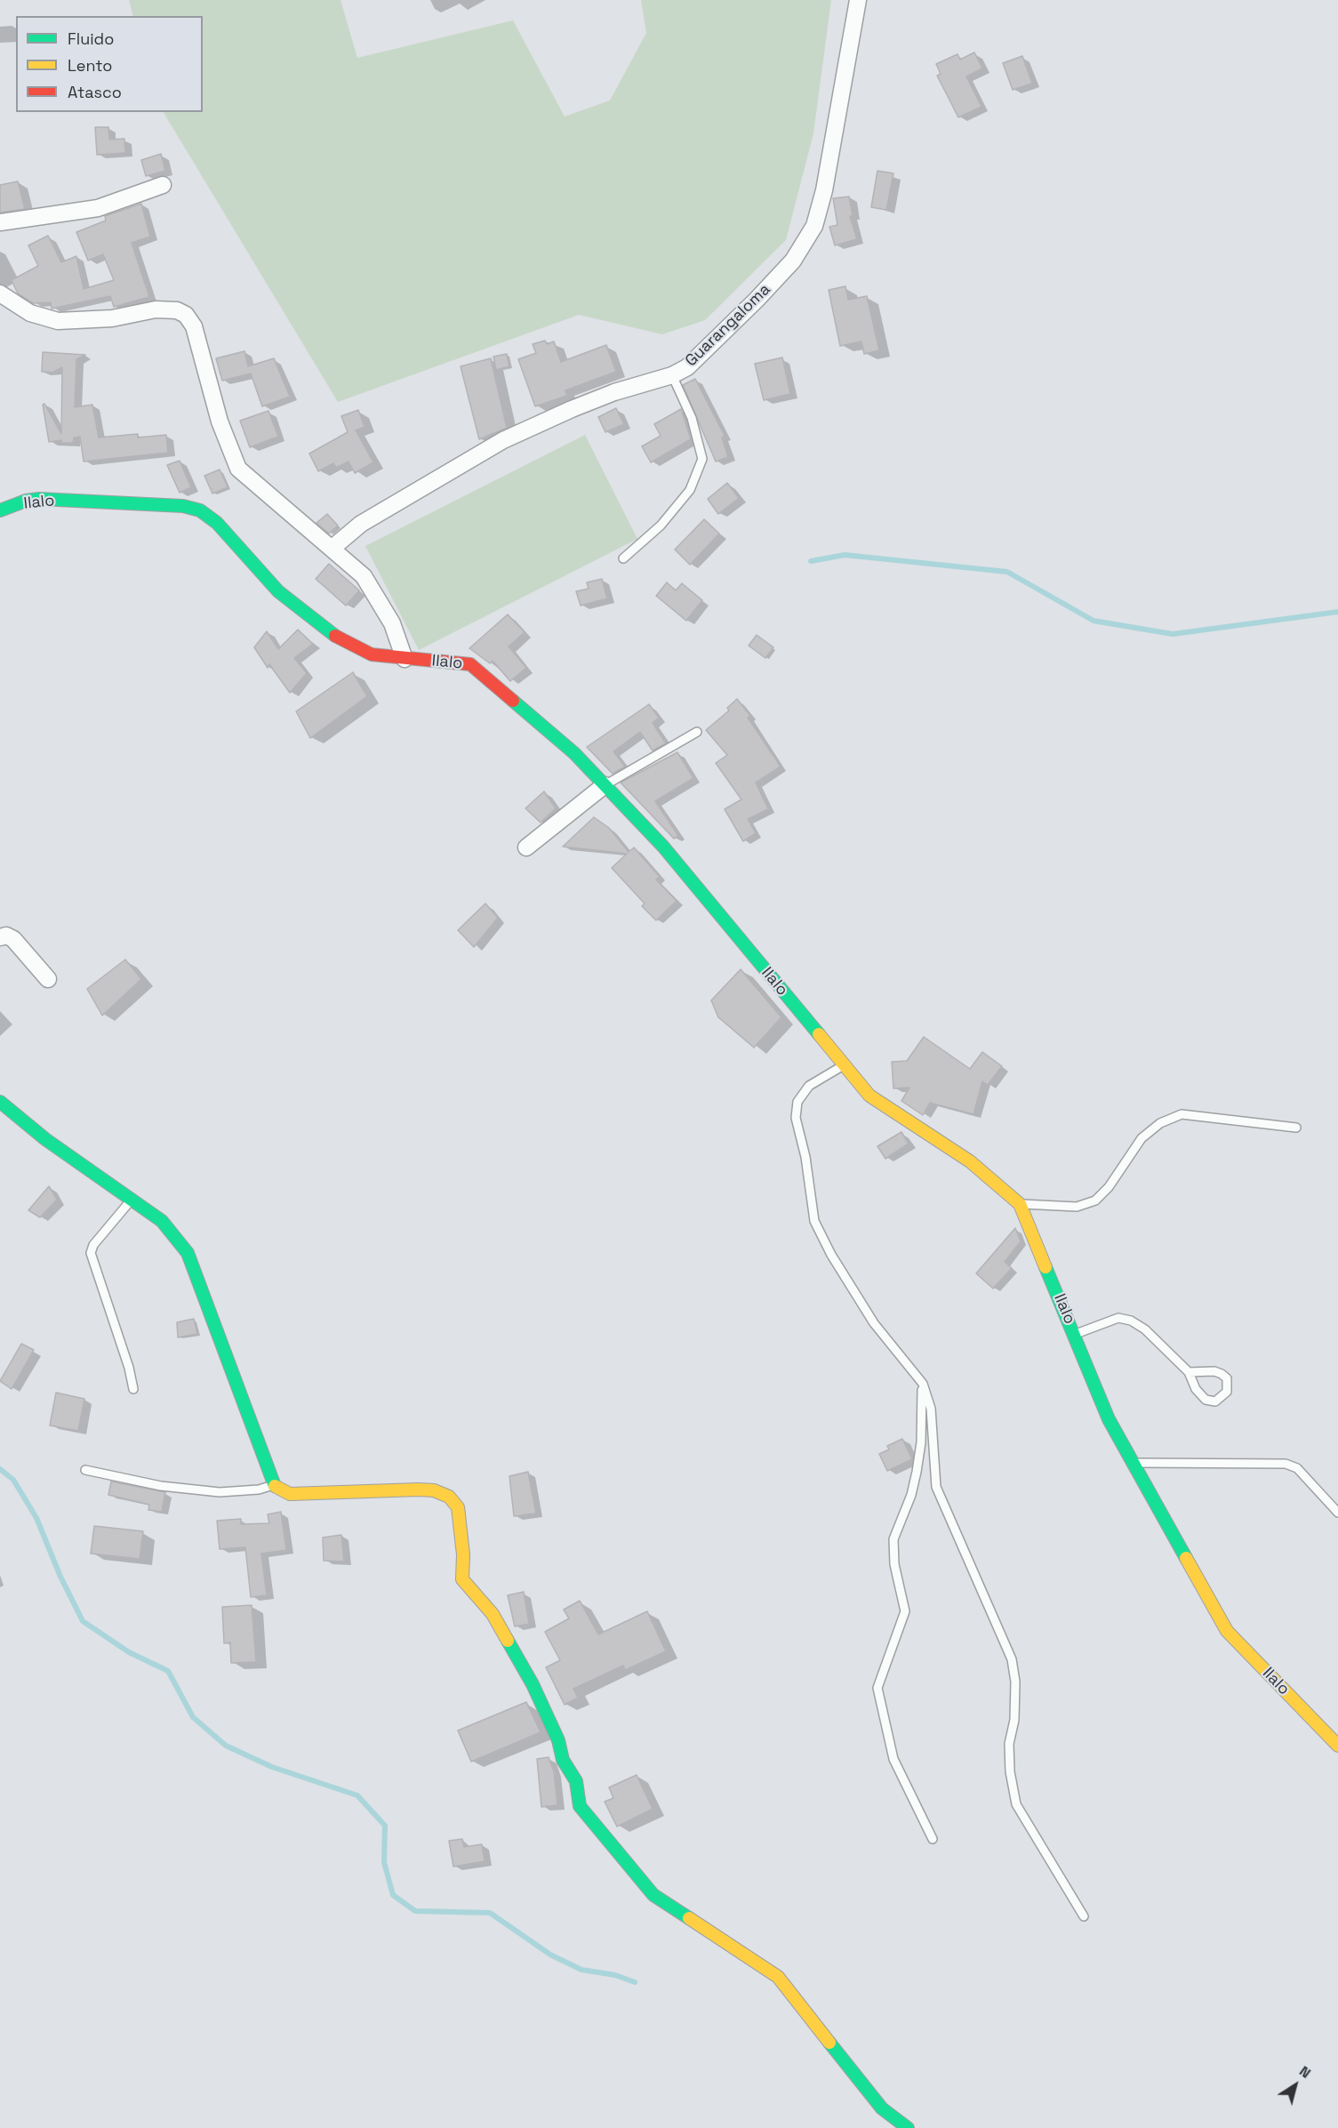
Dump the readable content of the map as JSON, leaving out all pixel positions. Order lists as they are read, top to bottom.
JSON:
{
  "streets": {
    "street": ["Guarangaloma", "Ilalo"]
  },
  "legend": ["Fluido", "Lento", "Atasco"],
  "north": "top right"
}
